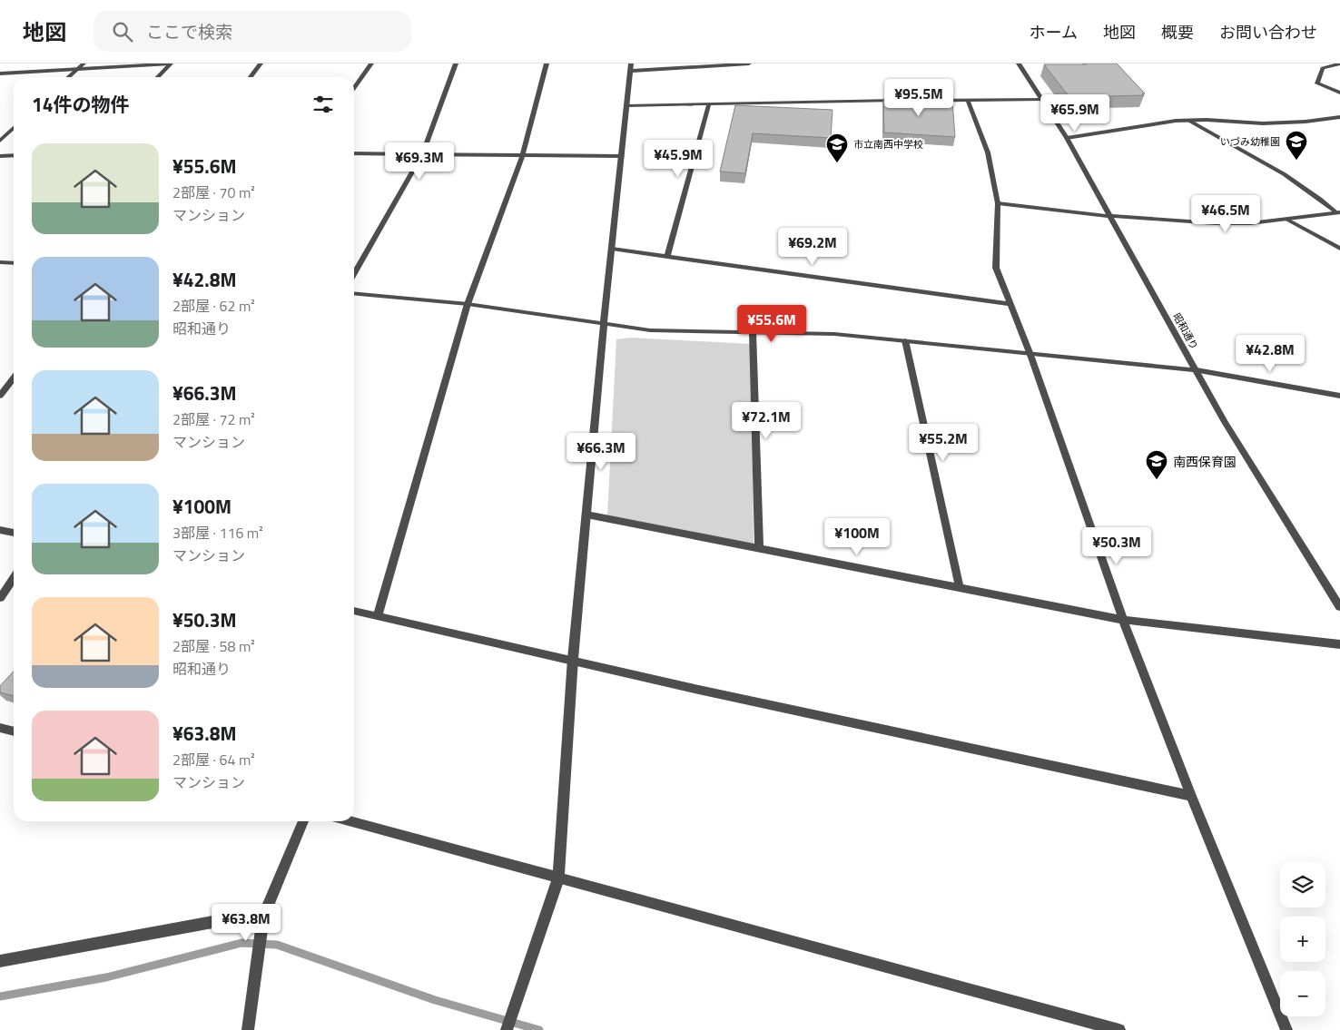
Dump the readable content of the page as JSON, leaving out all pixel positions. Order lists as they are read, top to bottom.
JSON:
{
  "streets": {
    "street": ["昭和通り"]
  },
  "places": {
    "school or university": ["いづみ幼稚園", "市立南西中学校", "南西保育園"]
  },
  "page": {
    "header": "地図",
    "search": "ここで検索",
    "nav": [
      "ホーム",
      "地図",
      "概要",
      "お問い合わせ"
    ],
    "heading": "14件の物件",
    "price": [
      "¥95.5M",
      "¥65.9M",
      "¥45.9M",
      "¥69.3M",
      "¥46.5M",
      "¥69.2M",
      "¥55.6M",
      "¥42.8M",
      "¥72.1M",
      "¥55.2M",
      "¥66.3M",
      "¥100M",
      "¥50.3M",
      "¥63.8M"
    ],
    "list": [
      {
        "name": "¥55.6M",
        "note": "2部屋 · 70 m² · マンション"
      },
      {
        "name": "¥42.8M",
        "note": "2部屋 · 62 m² · 昭和通り"
      },
      {
        "name": "¥66.3M",
        "note": "2部屋 · 72 m² · マンション"
      },
      {
        "name": "¥100M",
        "note": "3部屋 · 116 m² · マンション"
      },
      {
        "name": "¥50.3M",
        "note": "2部屋 · 58 m² · 昭和通り"
      },
      {
        "name": "¥63.8M",
        "note": "2部屋 · 64 m² · マンション"
      }
    ],
    "map_buttons": ["+", "−"]
  }
}
